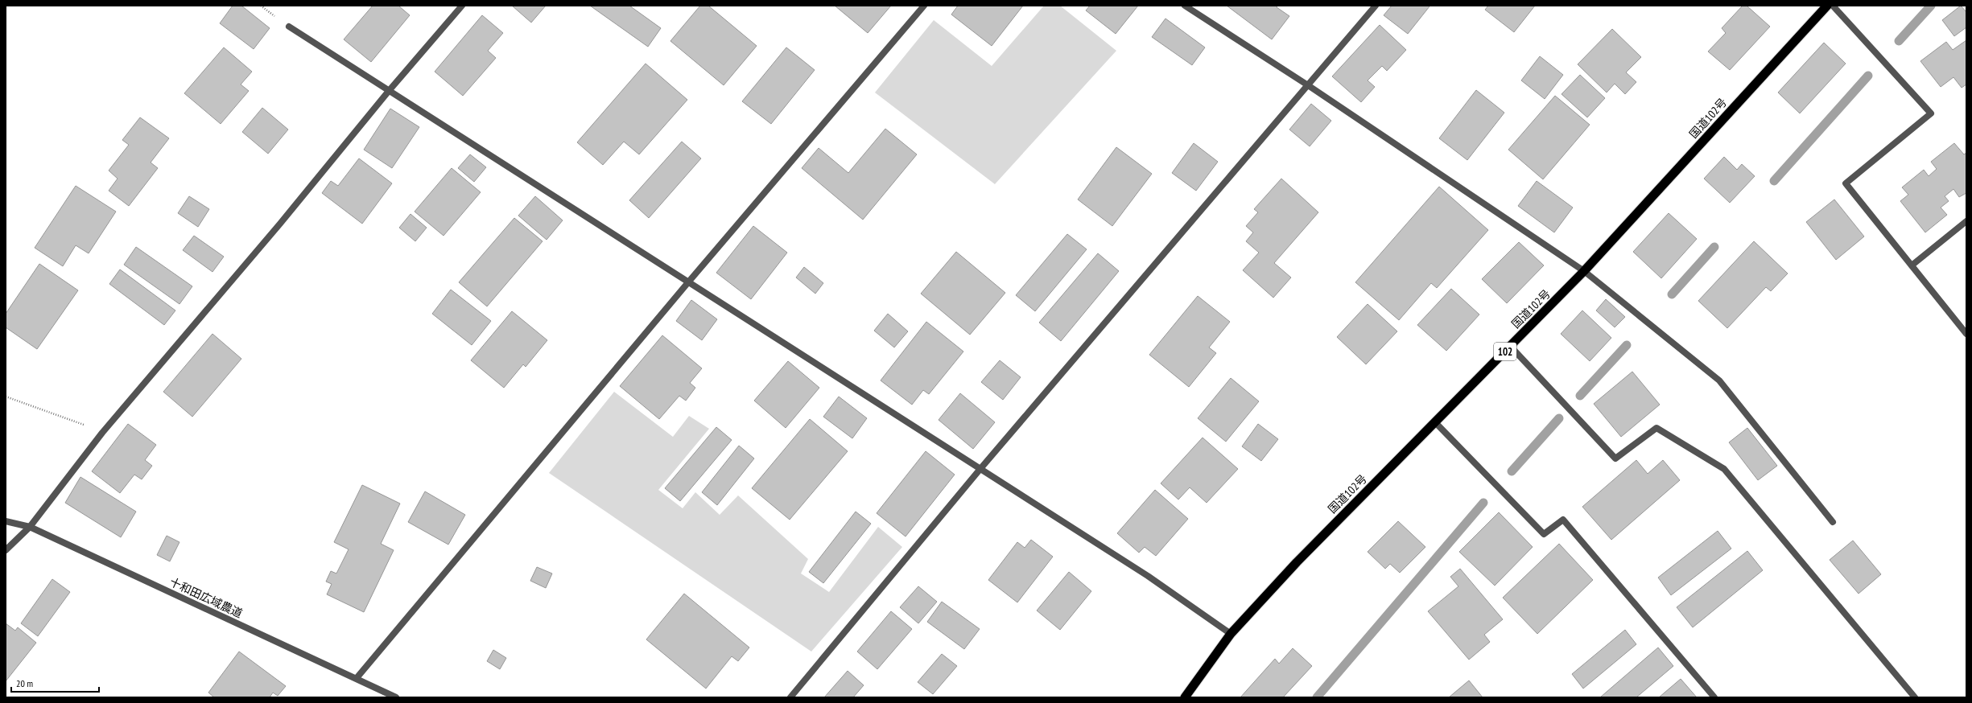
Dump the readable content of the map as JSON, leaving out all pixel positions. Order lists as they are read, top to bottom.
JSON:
{
  "streets": {
    "highway": ["国道102号", "102"],
    "street": ["十和田広域農道"]
  },
  "scale_bar": "20 m"
}
